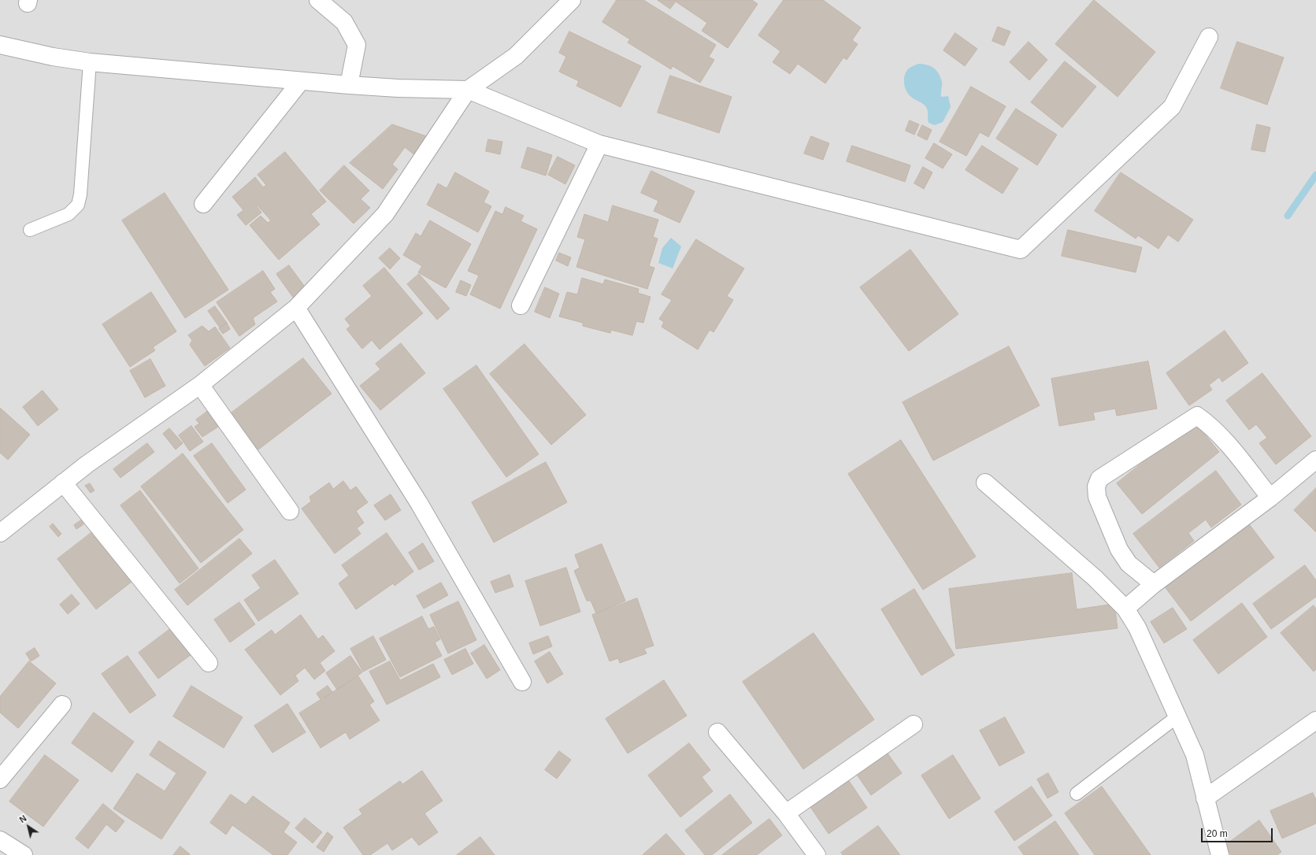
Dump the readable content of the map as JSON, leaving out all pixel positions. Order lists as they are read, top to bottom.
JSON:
{
  "scale_bar": "20 m",
  "north": "top left"
}
